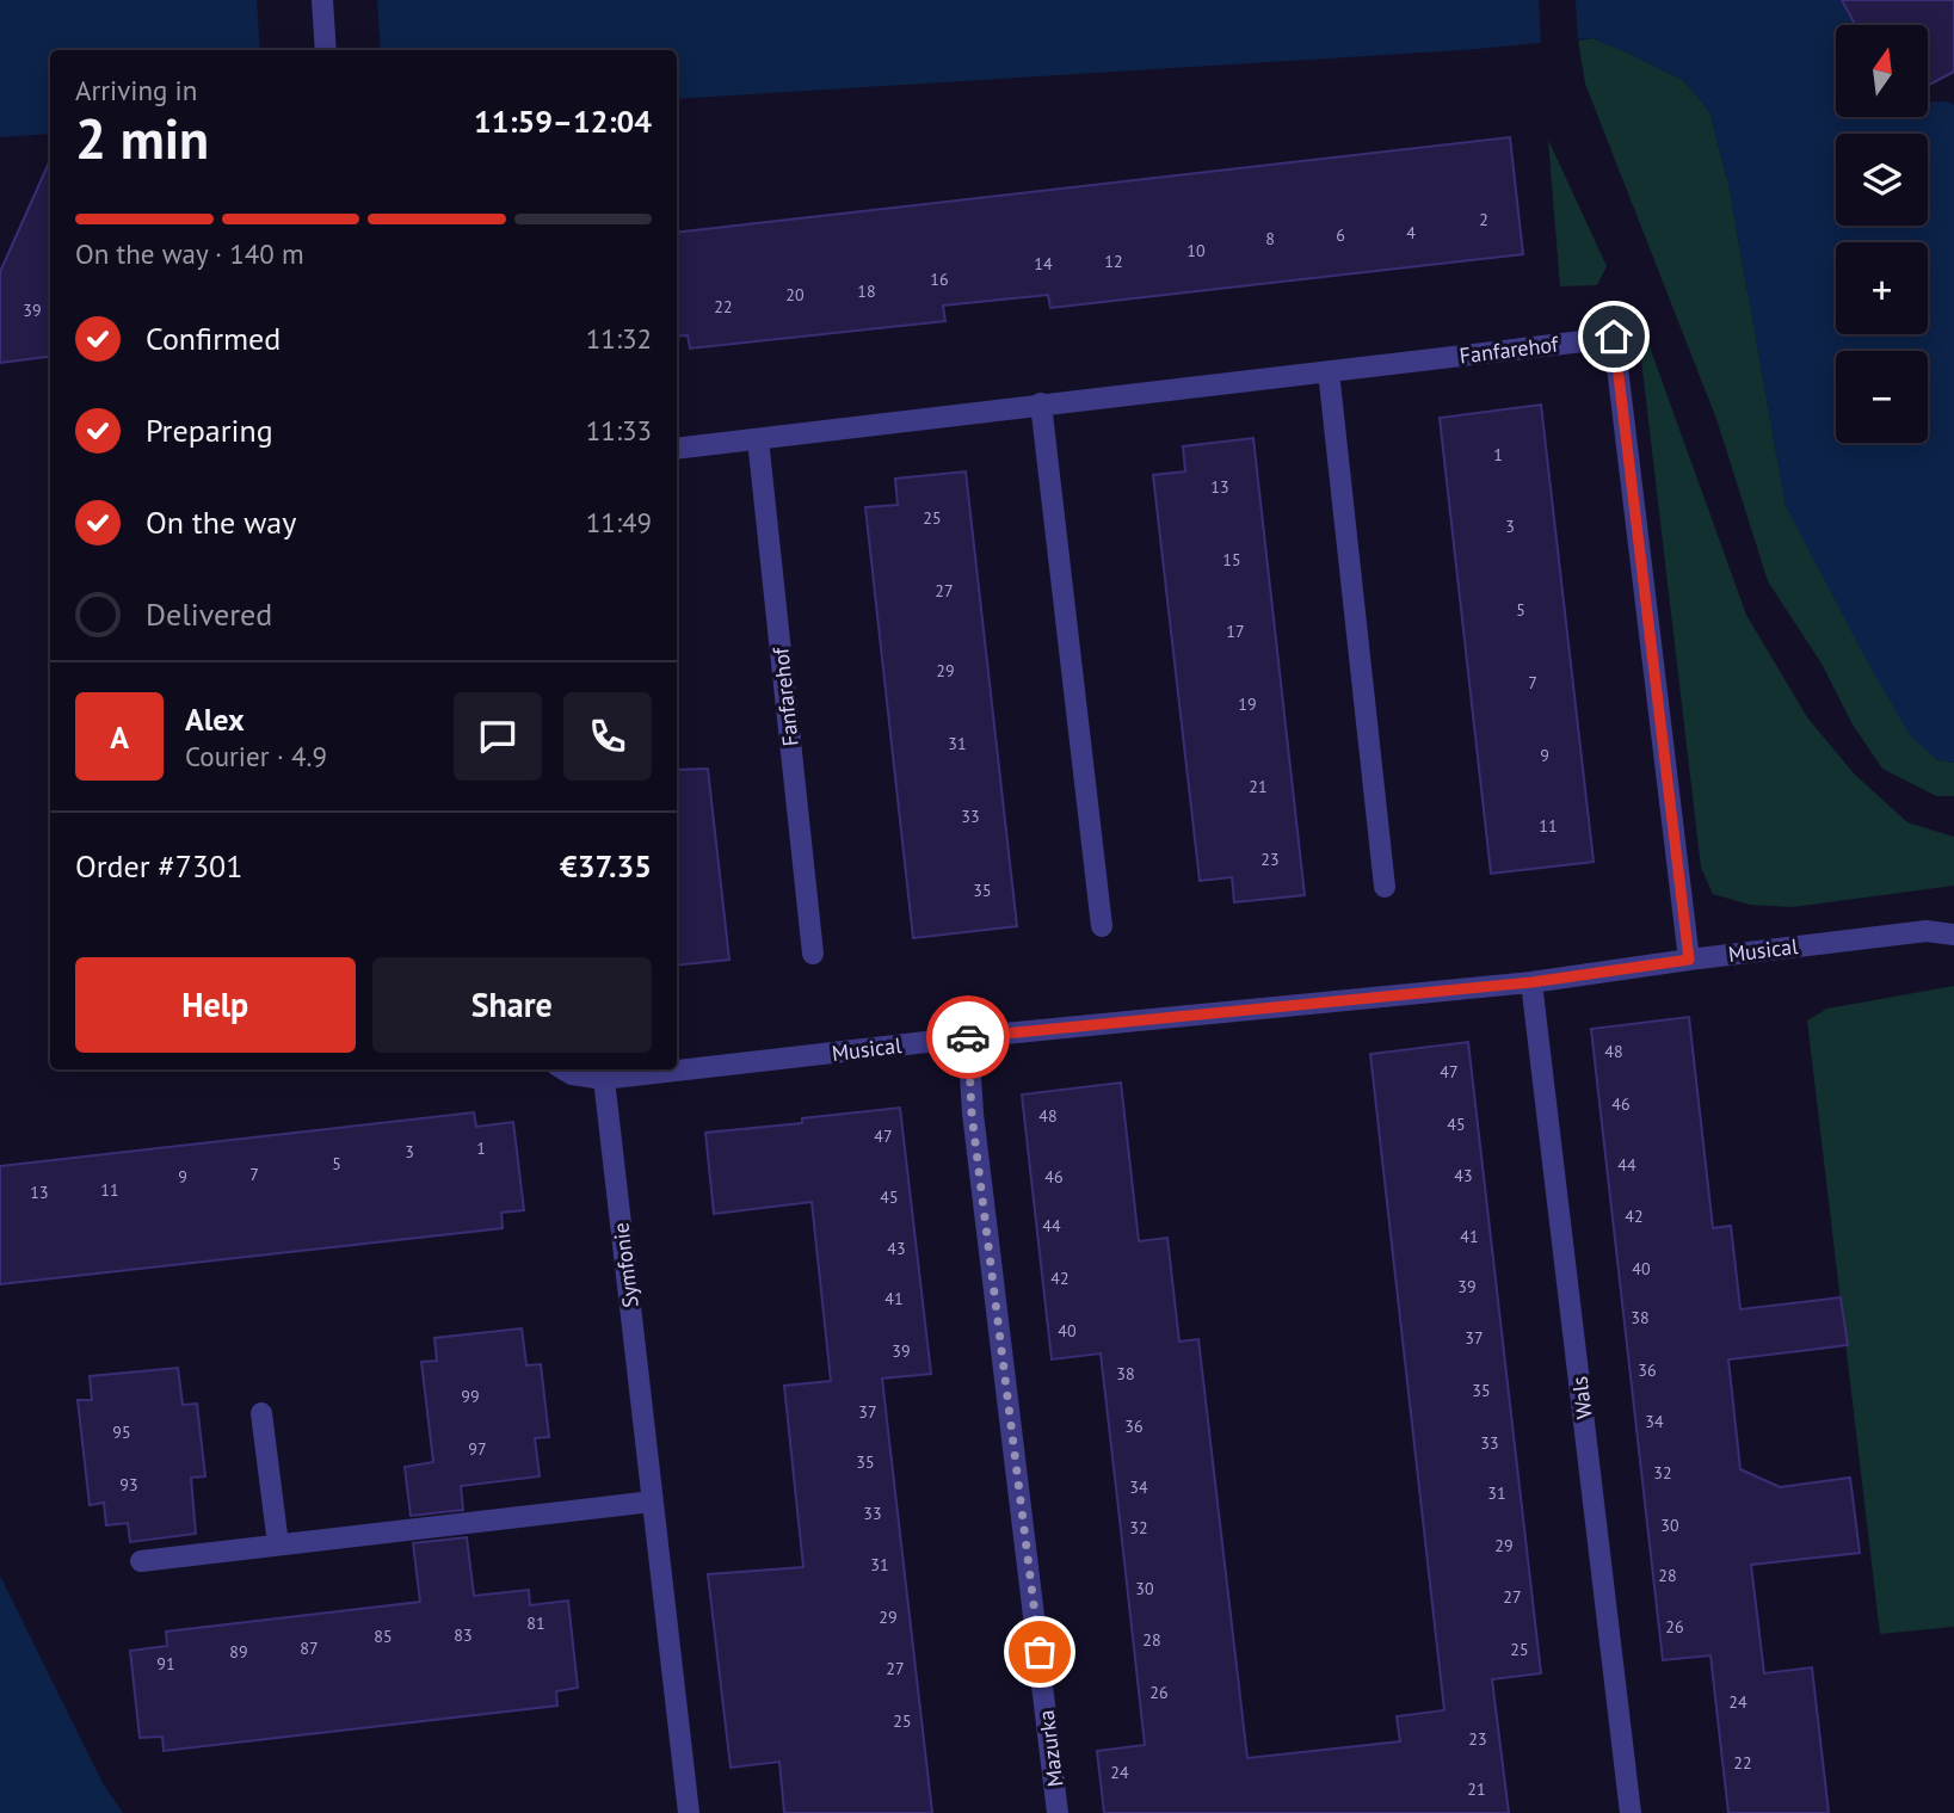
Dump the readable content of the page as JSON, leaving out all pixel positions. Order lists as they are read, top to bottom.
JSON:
{
  "streets": {
    "street": [
      "Fanfarehof",
      "Musical",
      "Symfonie",
      "Wals",
      "Mazurka"
    ]
  },
  "crossings": [
    ["Fanfarehof", "Musical"],
    ["Musical", "Symfonie"],
    ["Musical", "Wals"],
    ["Musical", "Mazurka"]
  ],
  "house_numbers": [
    "2",
    "4",
    "6",
    "8",
    "10",
    "12",
    "14",
    "16",
    "18",
    "20",
    "22",
    "39",
    "1",
    "13",
    "25",
    "3",
    "15",
    "27",
    "5",
    "17",
    "29",
    "7",
    "19",
    "31",
    "9",
    "21",
    "33",
    "11",
    "23",
    "35",
    "48",
    "47",
    "46",
    "48",
    "45",
    "47",
    "1",
    "3",
    "5",
    "44",
    "7",
    "43",
    "9",
    "46",
    "11",
    "13",
    "45",
    "42",
    "44",
    "41",
    "43",
    "40",
    "42",
    "39",
    "41",
    "38",
    "40",
    "37",
    "39",
    "36",
    "38",
    "35",
    "99",
    "37",
    "34",
    "36",
    "95",
    "33",
    "97",
    "35",
    "32",
    "93",
    "34",
    "31",
    "33",
    "30",
    "32",
    "29",
    "31",
    "28",
    "30",
    "27",
    "29",
    "81",
    "26",
    "83",
    "85",
    "28",
    "87",
    "25",
    "89",
    "91",
    "27",
    "26",
    "24",
    "25",
    "23",
    "22",
    "24",
    "21"
  ],
  "north": "top",
  "page": {
    "map_buttons": ["+", "−"],
    "heading": ["2 min", "Arriving in", "11:59–12:04"],
    "panel": [
      "Alex",
      "Courier · 4.9",
      "Order #7301",
      "€37.35"
    ],
    "bar": "On the way · 140 m",
    "list": [
      ["Confirmed", "11:32"],
      ["Preparing", "11:33"],
      ["On the way", "11:49"],
      "Delivered"
    ],
    "round": "A",
    "buttons": ["Help", "Share"]
  }
}
